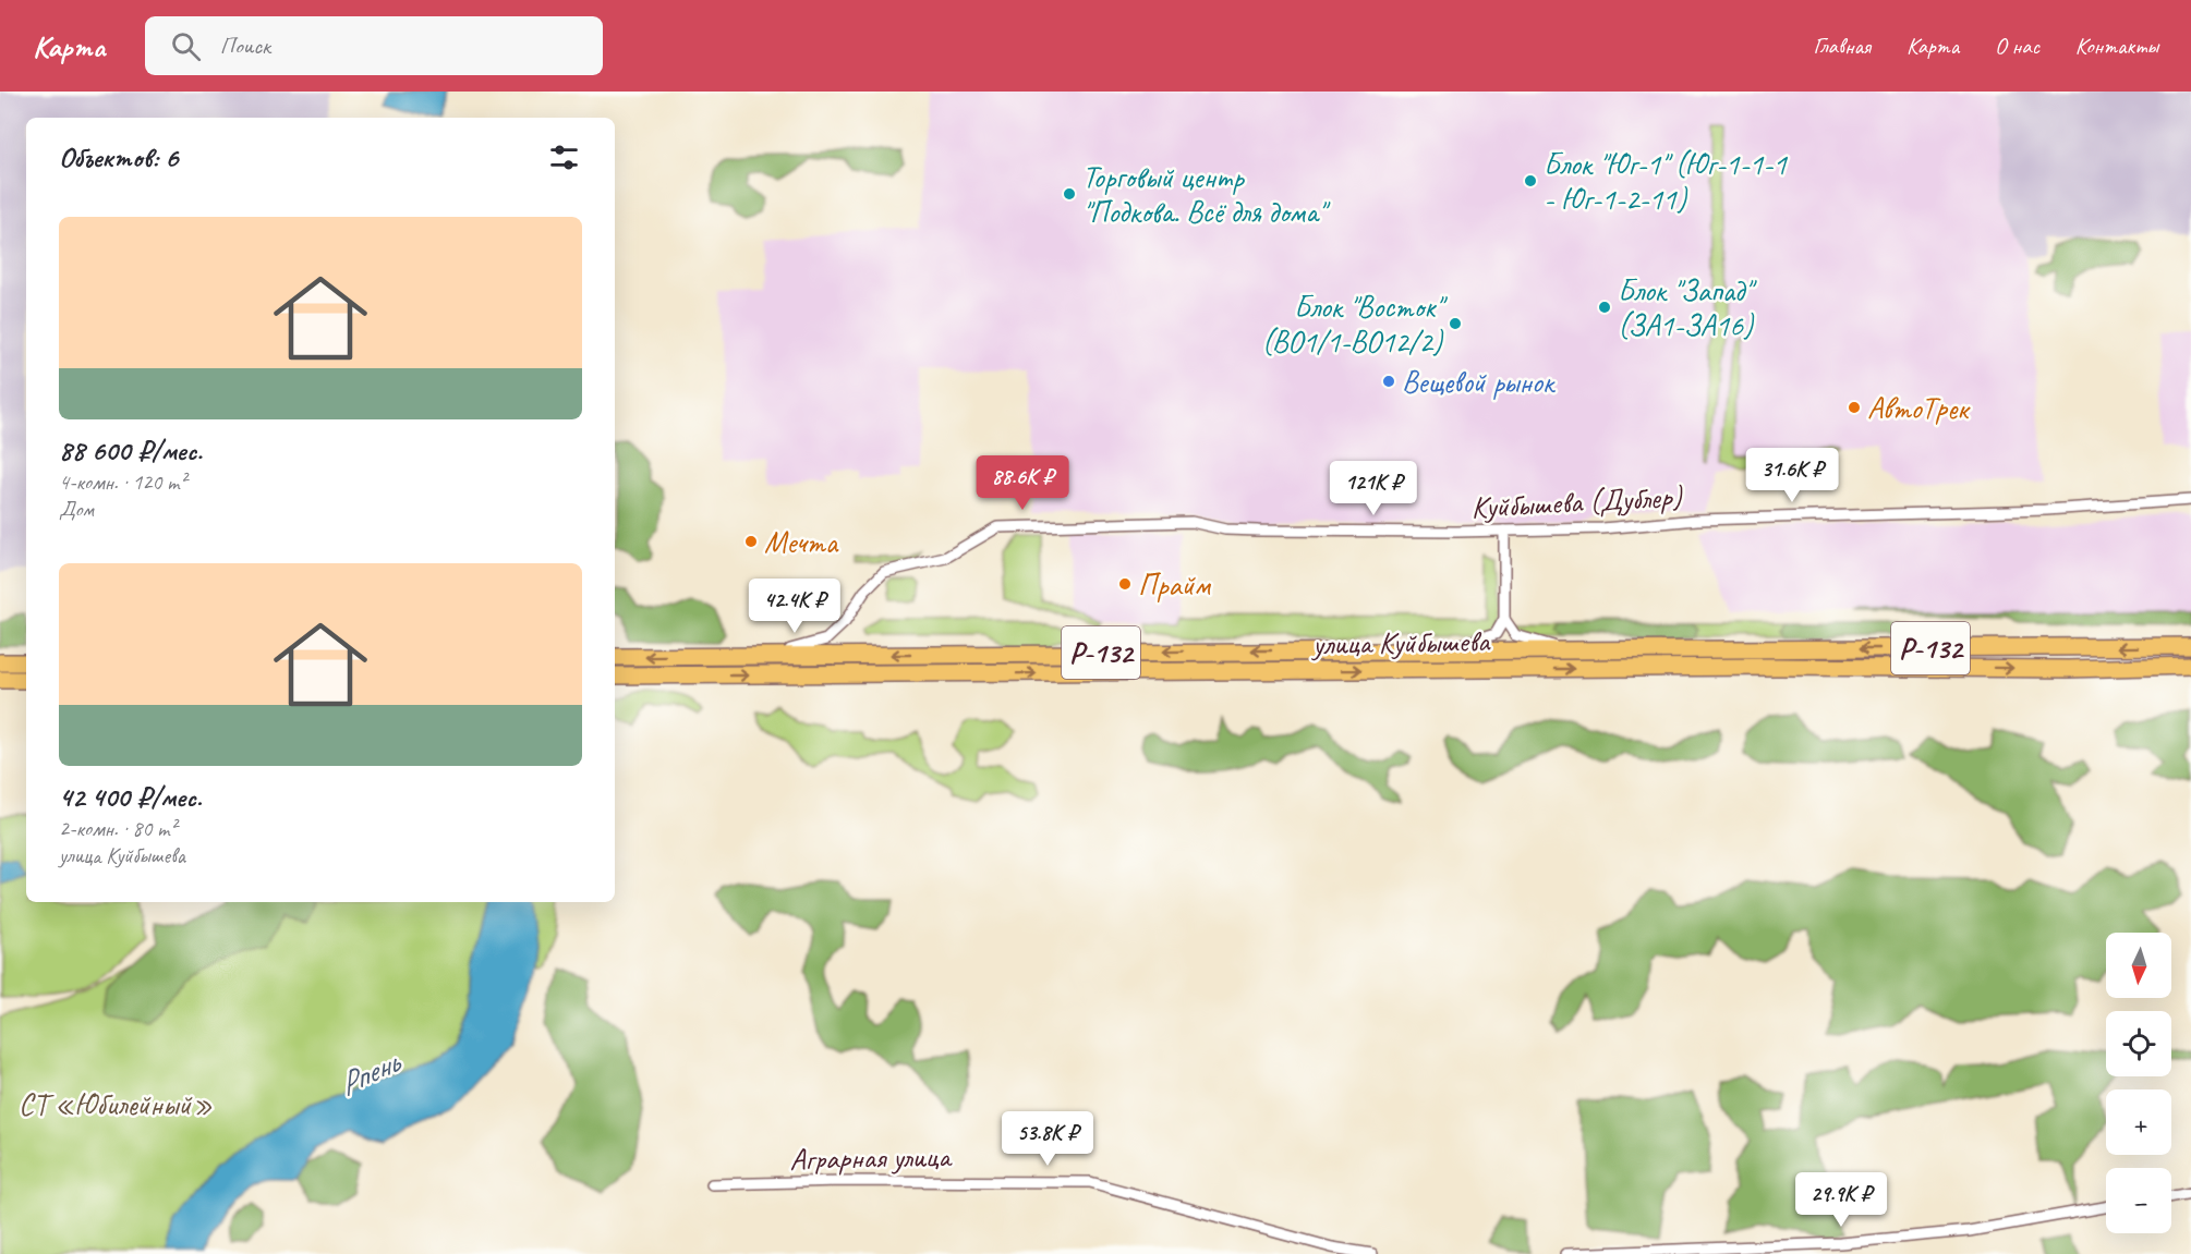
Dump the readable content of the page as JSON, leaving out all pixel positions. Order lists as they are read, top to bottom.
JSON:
{
  "streets": {
    "highway": ["улица Куйбышева", "Р-132"],
    "street": ["Куйбышева (Дублер)", "Аграрная улица"]
  },
  "crossings": [
    ["Куйбышева (Дублер)", "улица Куйбышева"]
  ],
  "water": ["Рпень"],
  "parks": ["СТ «Юбилейный»"],
  "places": [
    "Блок \"Юг-1\" (Юг-1-1-1 - Юг-1-2-11)",
    "Торговый центр \"Подкова. Всё для дома\"",
    "Блок \"Запад\" (ЗА1-ЗА16)",
    "Блок \"Восток\" (ВО1/1-ВО12/2)",
    "Вещевой рынок",
    "АвтоТрек",
    "Мечта",
    "Прайм"
  ],
  "north": "bottom",
  "page": {
    "header": "Карта",
    "search": "Поиск",
    "nav": [
      "Главная",
      "Карта",
      "О нас",
      "Контакты"
    ],
    "heading": "Объектов: 6",
    "list": [
      {
        "name": "88 600 ₽/мес.",
        "note": "4-комн. · 120 m² · Дом"
      },
      {
        "name": "42 400 ₽/мес.",
        "note": "2-комн. · 80 m² · улица Куйбышева"
      }
    ],
    "price": [
      "31.6K ₽",
      "88.6K ₽",
      "121K ₽",
      "42.4K ₽",
      "53.8K ₽",
      "29.9K ₽"
    ],
    "map_buttons": ["+", "−"]
  }
}
